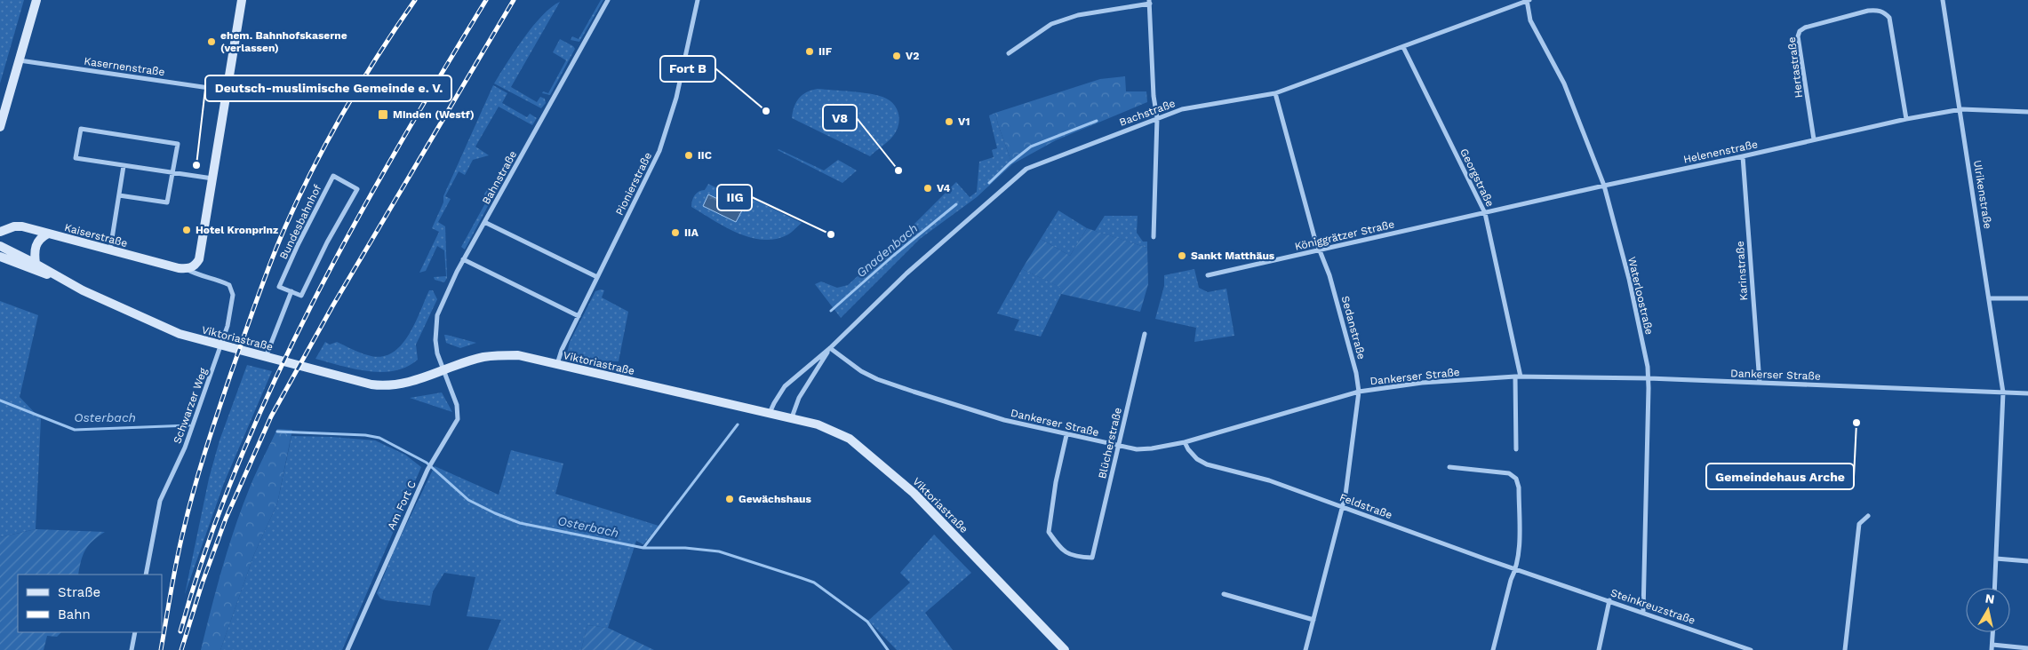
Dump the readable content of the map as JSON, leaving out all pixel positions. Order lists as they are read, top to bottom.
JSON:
{
  "streets": {
    "main road": ["Kaiserstraße", "Viktoriastraße"],
    "street": [
      "Kasernenstraße",
      "Hertastraße",
      "Bachstraße",
      "Helenenstraße",
      "Bahnstraße",
      "Georgstraße",
      "Pionierstraße",
      "Ulrikenstraße",
      "Bundesbahnhof",
      "Königgrätzer Straße",
      "Karinstraße",
      "Waterloostraße",
      "Sedanstraße",
      "Dankerser Straße",
      "Schwarzer Weg",
      "Blücherstraße",
      "Am Fort C",
      "Feldstraße",
      "Steinkreuzstraße"
    ]
  },
  "crossings": [
    ["Hertastraße", "Helenenstraße"],
    ["Bachstraße", "Georgstraße"],
    ["Bachstraße", "Waterloostraße"],
    ["Bachstraße", "Sedanstraße"],
    ["Bachstraße", "Viktoriastraße"],
    ["Bachstraße", "Dankerser Straße"],
    ["Helenenstraße", "Georgstraße"],
    ["Helenenstraße", "Ulrikenstraße"],
    ["Helenenstraße", "Königgrätzer Straße"],
    ["Helenenstraße", "Karinstraße"],
    ["Helenenstraße", "Waterloostraße"],
    ["Bahnstraße", "Viktoriastraße"],
    ["Bahnstraße", "Am Fort C"],
    ["Georgstraße", "Königgrätzer Straße"],
    ["Georgstraße", "Dankerser Straße"],
    ["Pionierstraße", "Viktoriastraße"],
    ["Ulrikenstraße", "Dankerser Straße"],
    ["Kaiserstraße", "Schwarzer Weg"],
    ["Königgrätzer Straße", "Sedanstraße"],
    ["Karinstraße", "Dankerser Straße"],
    ["Waterloostraße", "Dankerser Straße"],
    ["Waterloostraße", "Steinkreuzstraße"],
    ["Sedanstraße", "Dankerser Straße"],
    ["Sedanstraße", "Feldstraße"],
    ["Viktoriastraße", "Am Fort C"],
    ["Dankerser Straße", "Blücherstraße"],
    ["Dankerser Straße", "Feldstraße"],
    ["Feldstraße", "Steinkreuzstraße"]
  ],
  "water": ["Gnadenbach", "Osterbach"],
  "places": {
    "other": [
      "ehem. Bahnhofskaserne (verlassen)",
      "IIF",
      "V2",
      "Fort B",
      "V1",
      "IIC",
      "Deutsch-muslimische Gemeinde e. V.",
      "V8",
      "V4",
      "Hotel Kronprinz",
      "IIA",
      "IIG",
      "Sankt Matthäus",
      "Gemeindehaus Arche",
      "Gewächshaus"
    ],
    "transit": ["Minden (Westf)"]
  },
  "legend": ["Straße", "Bahn"],
  "north": "top"
}
